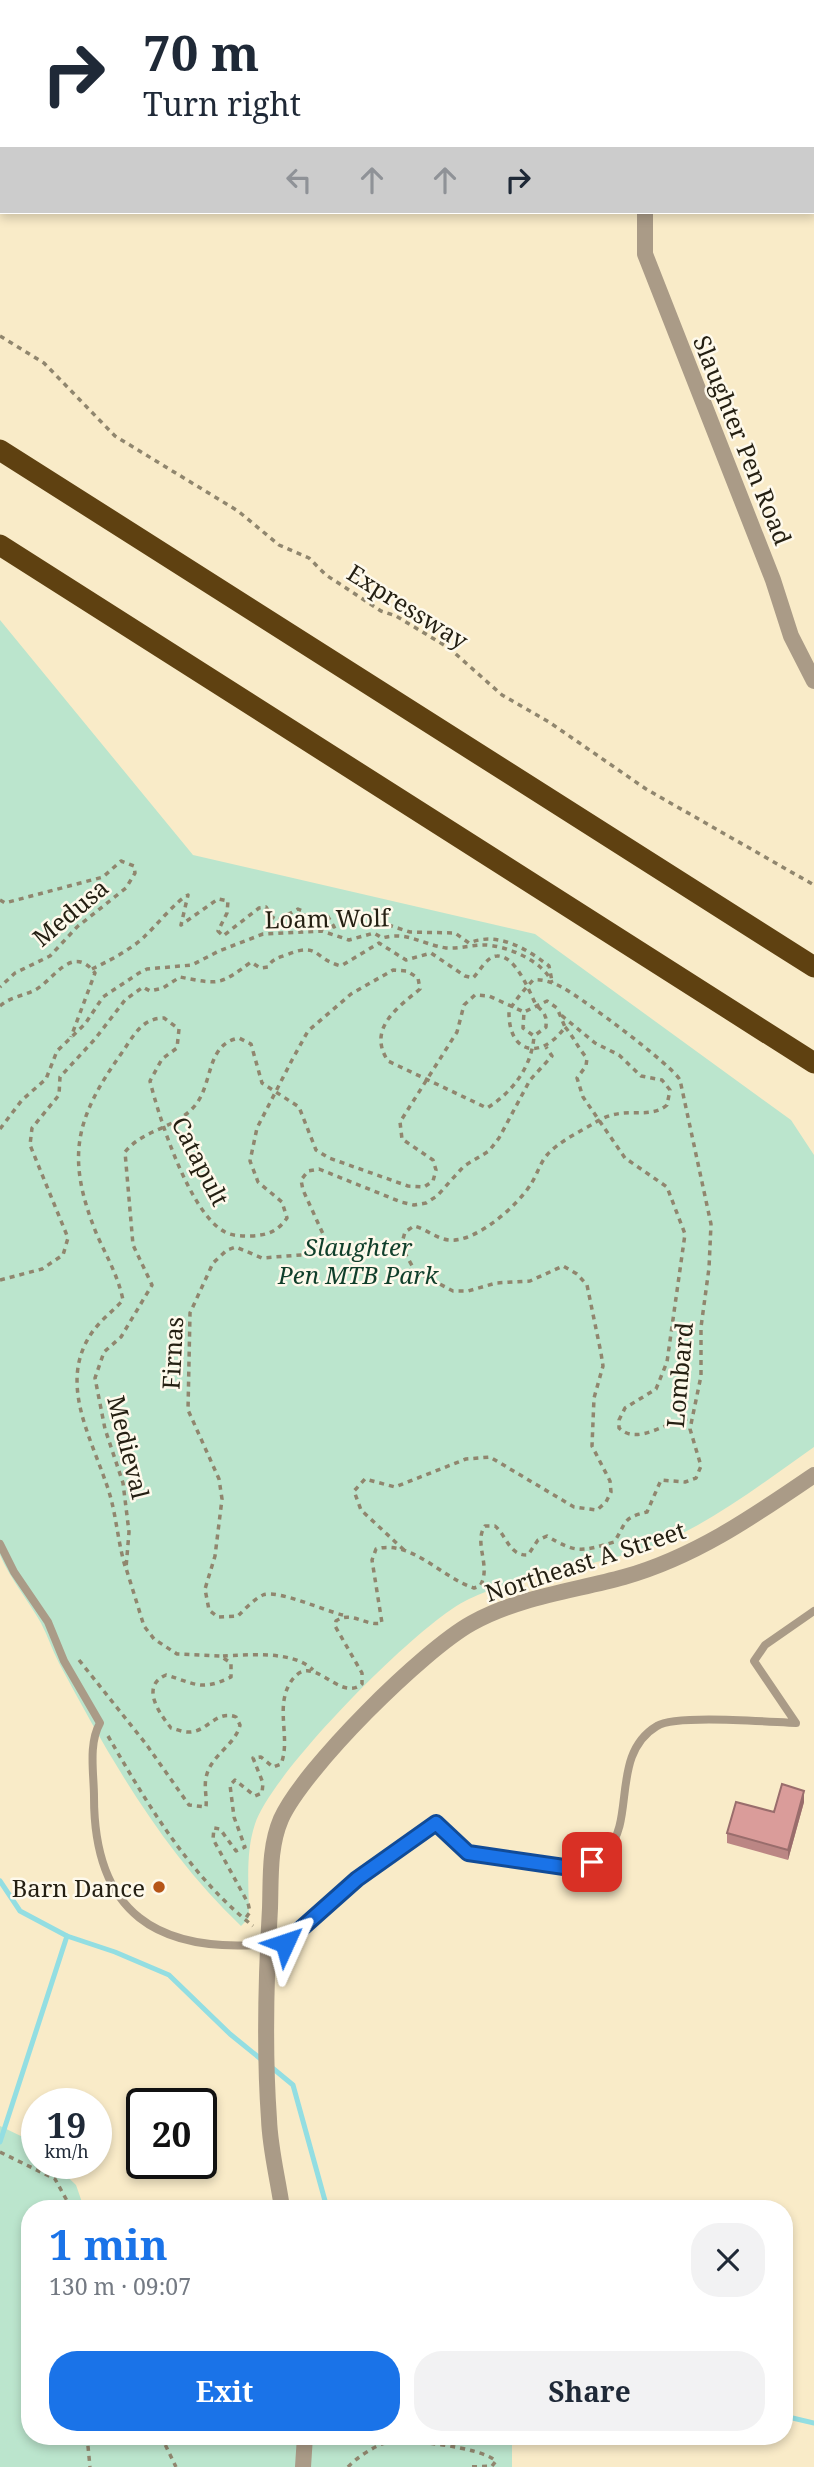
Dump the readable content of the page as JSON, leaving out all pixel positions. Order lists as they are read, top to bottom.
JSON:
{
  "streets": {
    "street": ["Slaughter Pen Road", "Northeast A Street"],
    "path": [
      "Expressway",
      "Medusa",
      "Loam Wolf",
      "Catapult",
      "Firnas",
      "Lombard",
      "Medieval"
    ]
  },
  "crossings": [
    ["Loam Wolf", "Lombard"],
    ["Catapult", "Medieval"],
    ["Firnas", "Lombard"]
  ],
  "parks": ["Slaughter Pen MTB Park"],
  "places": ["Barn Dance"],
  "page": {
    "turn": ["70 m", "Turn right"],
    "speed": "19 km/h",
    "limit": "20",
    "heading": ["1 min", "130 m · 09:07"],
    "buttons": ["Exit", "Share"]
  }
}
